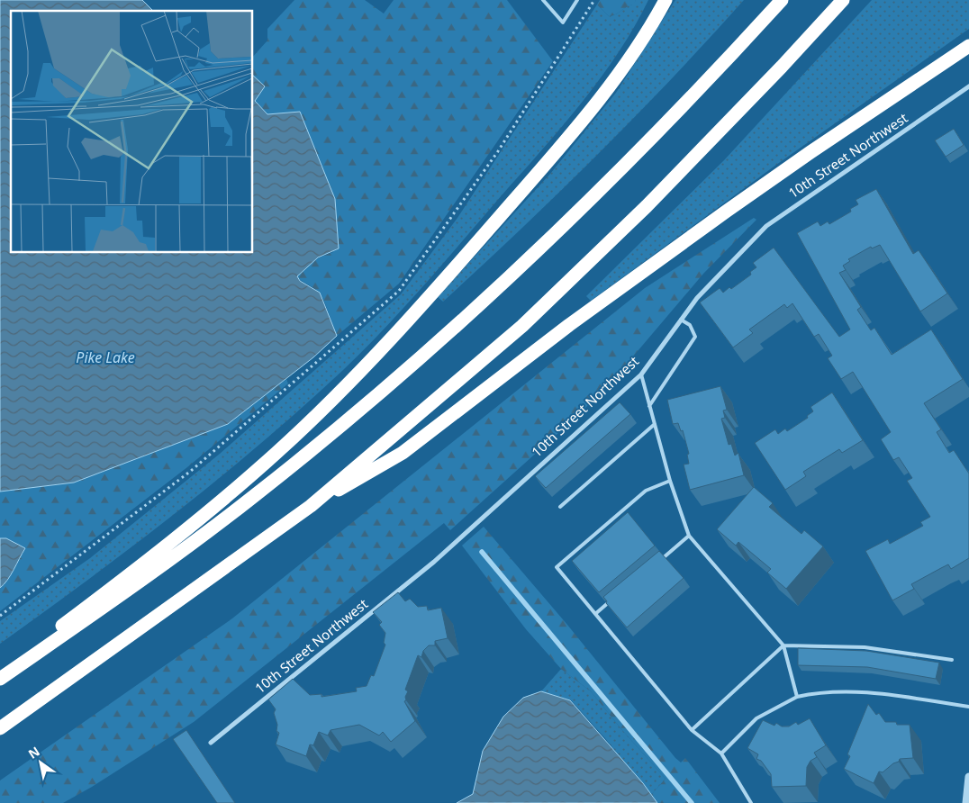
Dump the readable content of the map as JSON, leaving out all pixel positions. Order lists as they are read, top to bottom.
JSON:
{
  "streets": {
    "street": ["10th Street Northwest"]
  },
  "water": ["Pike Lake"],
  "north": "top left"
}
